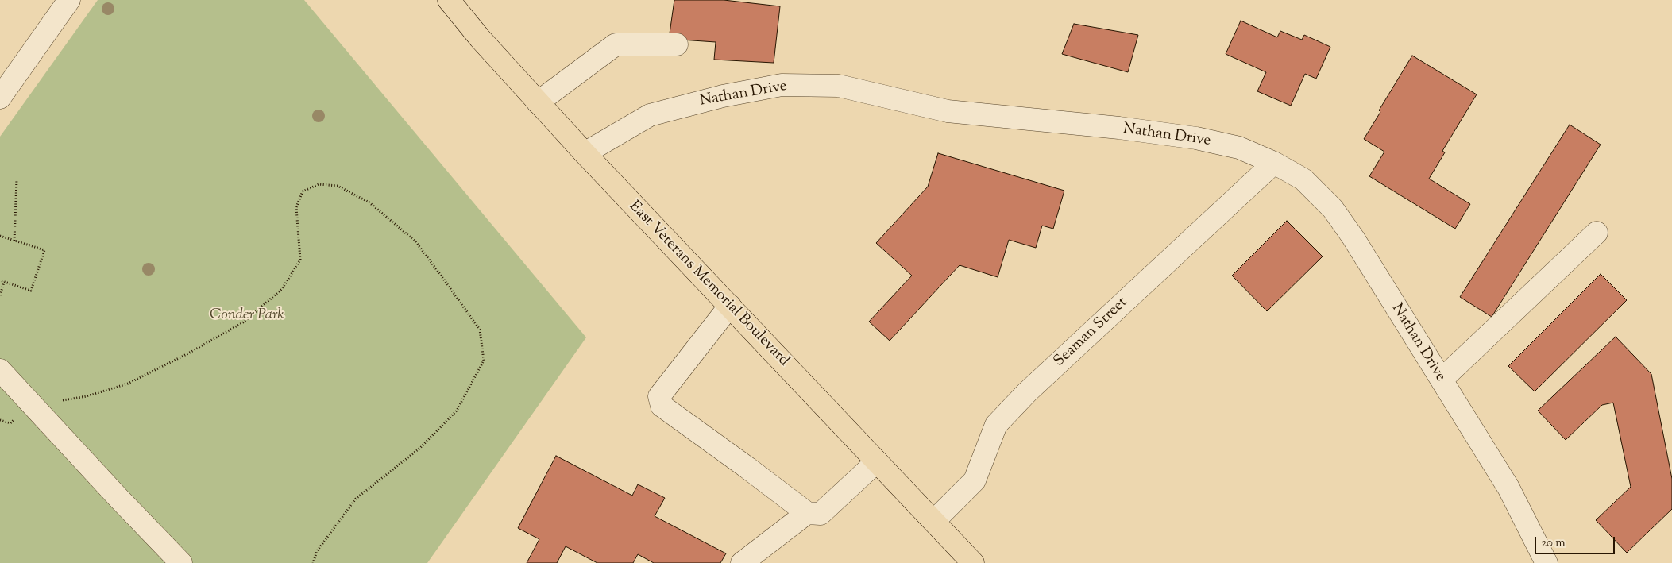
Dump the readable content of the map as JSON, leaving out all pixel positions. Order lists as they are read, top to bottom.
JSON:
{
  "streets": {
    "main road": ["East Veterans Memorial Boulevard"],
    "street": ["Nathan Drive", "Seaman Street"]
  },
  "crossings": [
    ["Nathan Drive", "East Veterans Memorial Boulevard"],
    ["Nathan Drive", "Seaman Street"],
    ["East Veterans Memorial Boulevard", "Seaman Street"]
  ],
  "parks": ["Conder Park"],
  "scale_bar": "20 m"
}
